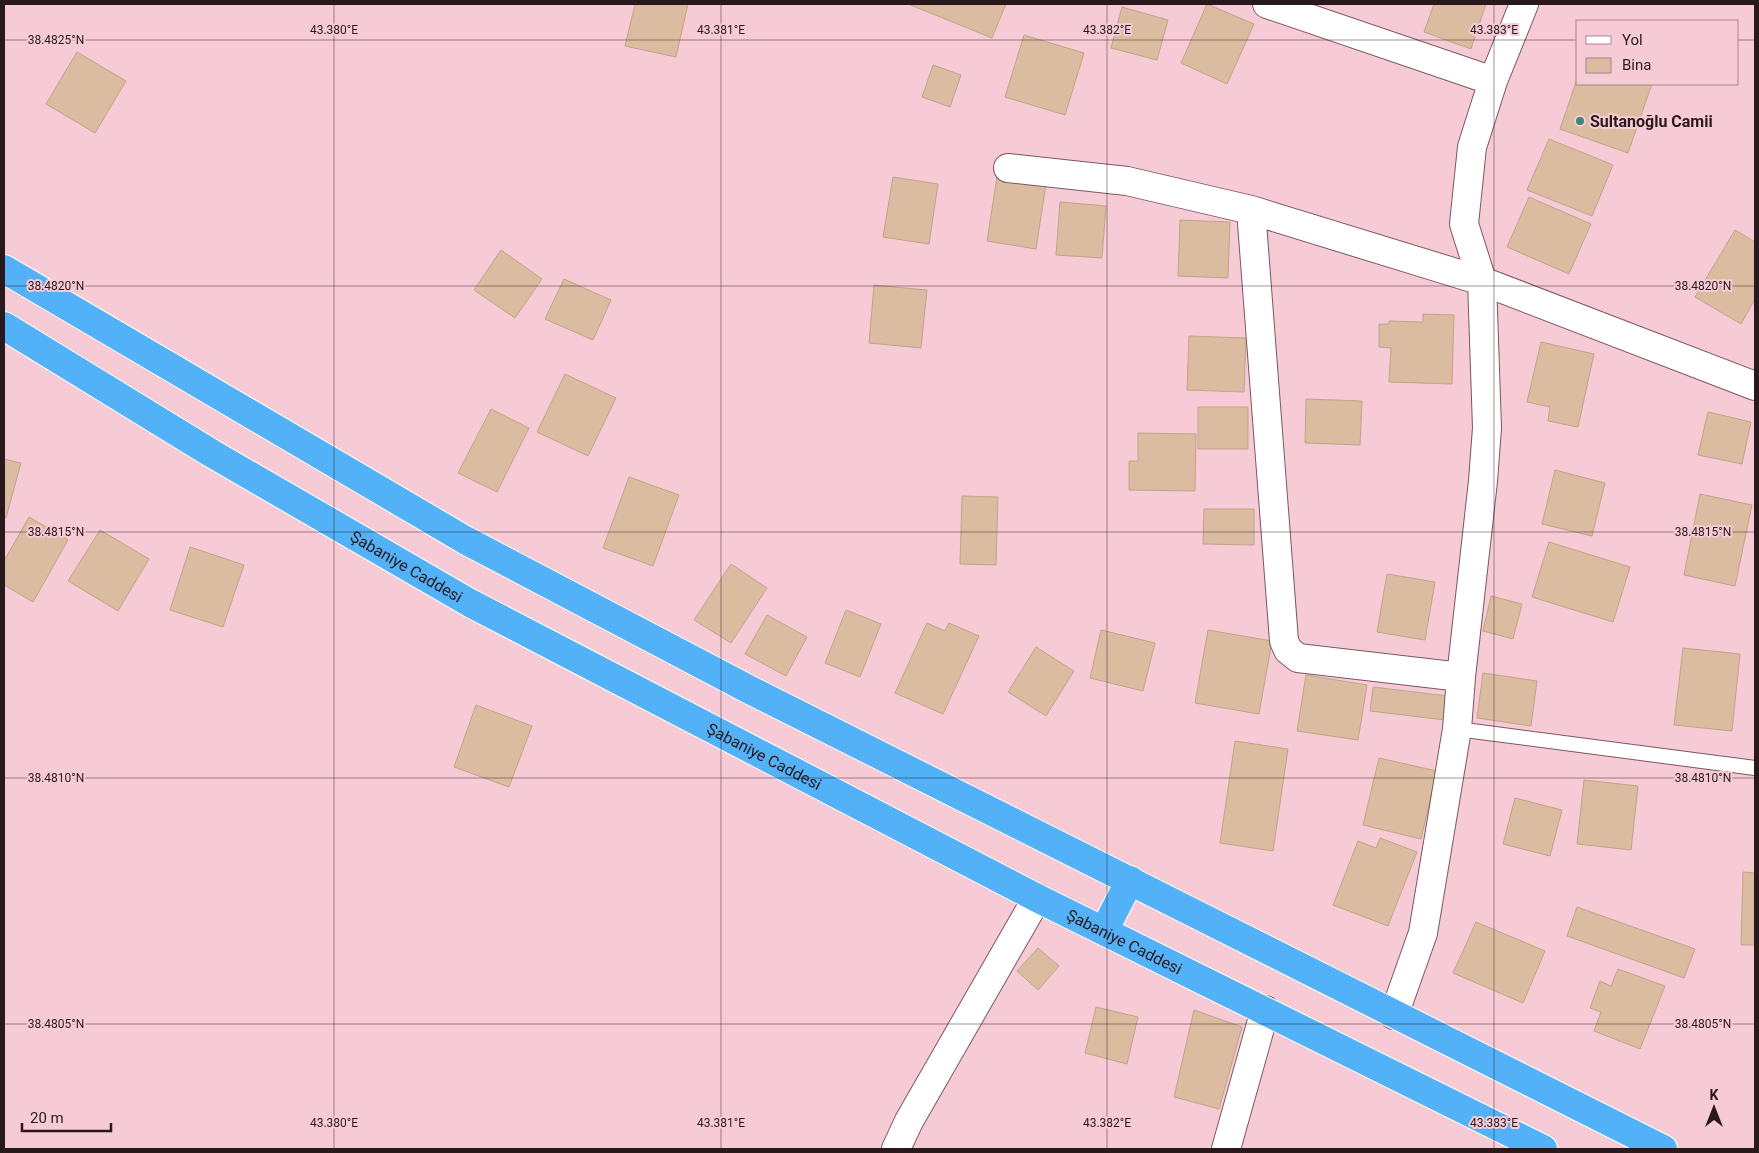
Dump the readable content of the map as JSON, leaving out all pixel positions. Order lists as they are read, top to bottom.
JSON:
{
  "streets": {
    "highway": ["Şabaniye Caddesi"]
  },
  "places": ["Sultanoğlu Camii"],
  "legend": ["Yol", "Bina"],
  "scale_bar": "20 m",
  "north": "top",
  "coordinates": [
    "43.380°E",
    "43.381°E",
    "43.382°E",
    "43.383°E",
    "38.4825°N",
    "38.4820°N",
    "38.4815°N",
    "38.4810°N",
    "38.4805°N"
  ]
}
